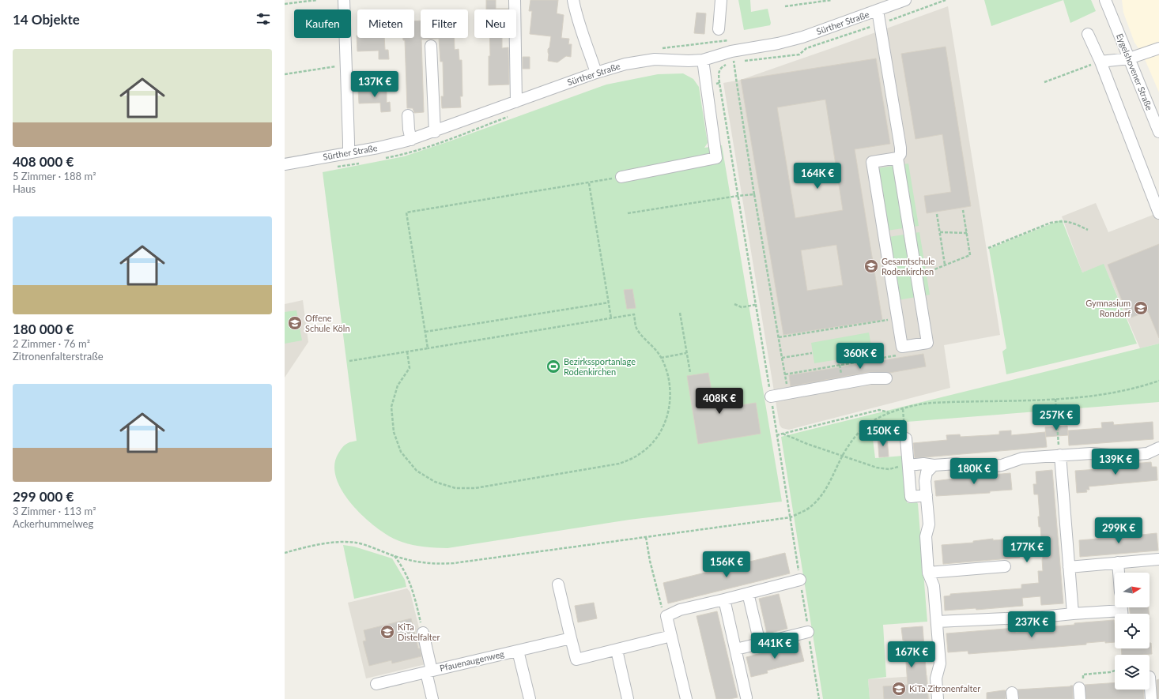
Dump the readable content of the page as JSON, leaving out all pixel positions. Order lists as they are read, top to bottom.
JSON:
{
  "streets": {
    "street": ["Sürther Straße", "Eygelshovener Straße", "Pfauenaugenweg"]
  },
  "places": {
    "school or university": [
      "Gesamtschule Rodenkirchen",
      "Gymnasium Rondorf",
      "Offene Schule Köln",
      "KiTa Distelfalter",
      "KiTa Zitronenfalter"
    ],
    "sports": ["Bezirkssportanlage Rodenkirchen"]
  },
  "north": "right",
  "page": {
    "heading": "14 Objekte",
    "chip": [
      "Kaufen",
      "Mieten",
      "Filter",
      "Neu"
    ],
    "list": [
      {
        "name": "408 000 €",
        "note": "5 Zimmer · 188 m² · Haus"
      },
      {
        "name": "180 000 €",
        "note": "2 Zimmer · 76 m² · Zitronenfalterstraße"
      },
      {
        "name": "299 000 €",
        "note": "3 Zimmer · 113 m² · Ackerhummelweg"
      }
    ],
    "price": [
      "137K €",
      "164K €",
      "360K €",
      "408K €",
      "257K €",
      "150K €",
      "139K €",
      "180K €",
      "299K €",
      "177K €",
      "156K €",
      "237K €",
      "441K €",
      "167K €"
    ]
  }
}
